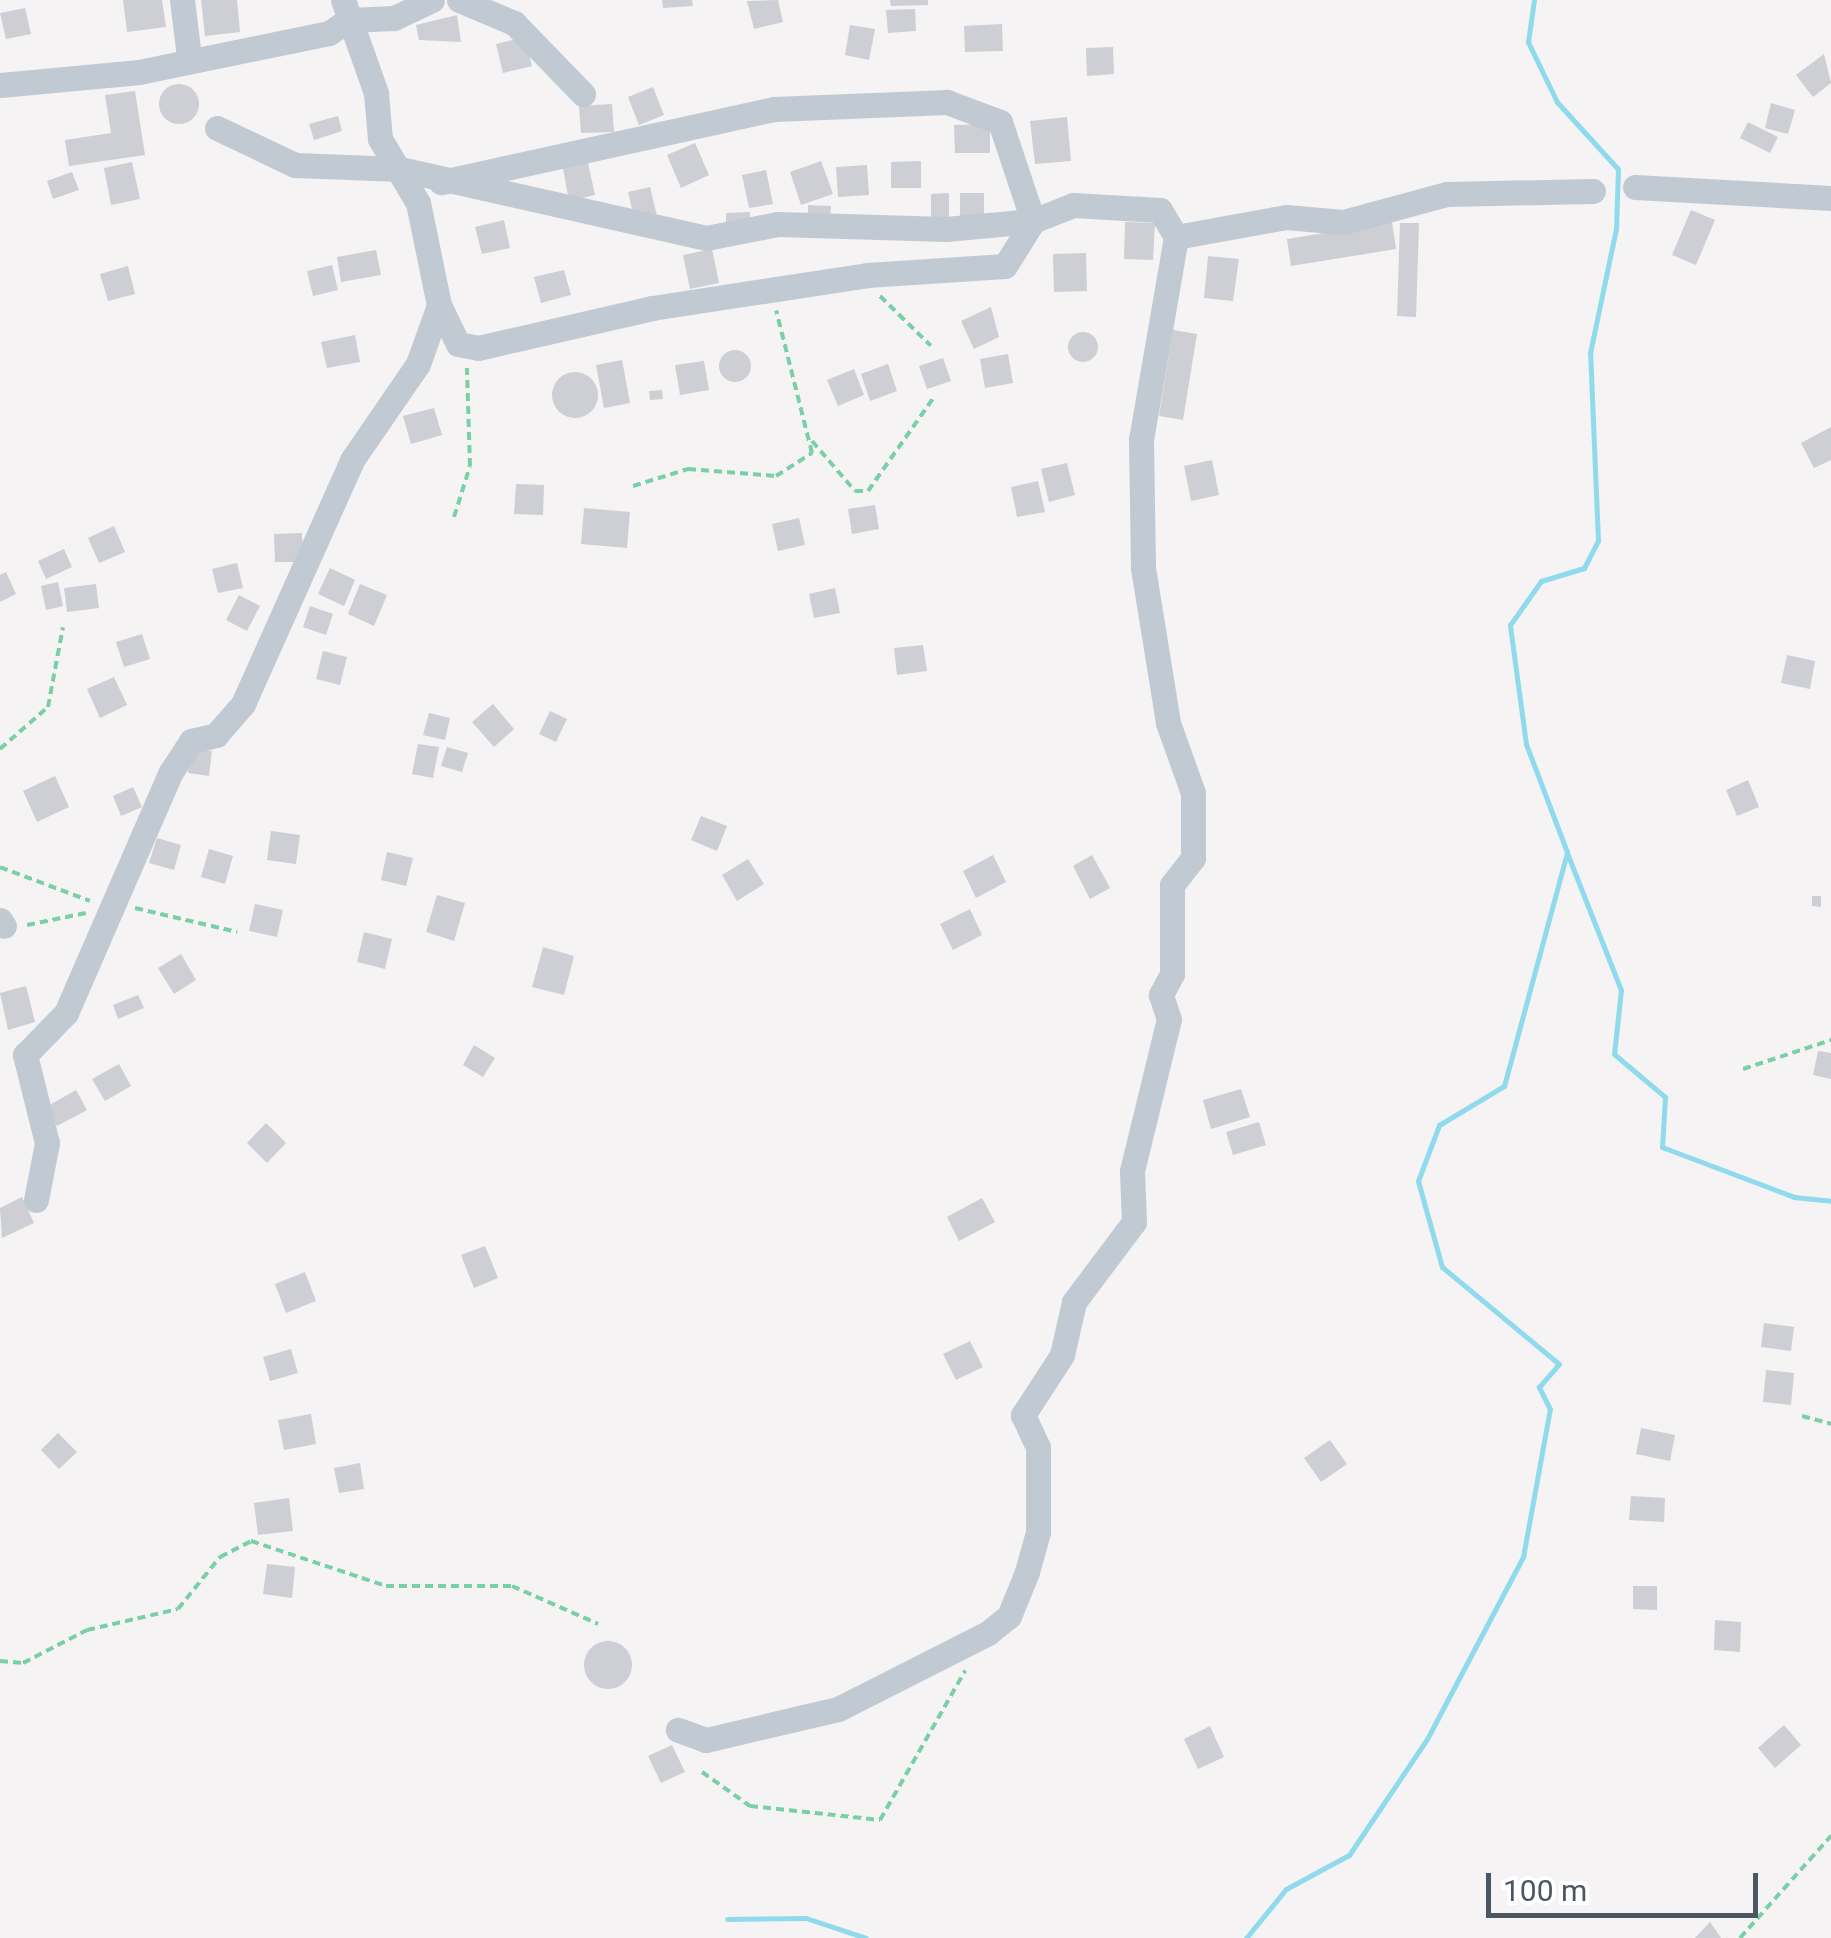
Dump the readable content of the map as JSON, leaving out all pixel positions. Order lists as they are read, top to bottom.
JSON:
{
  "scale_bar": "100 m"
}
